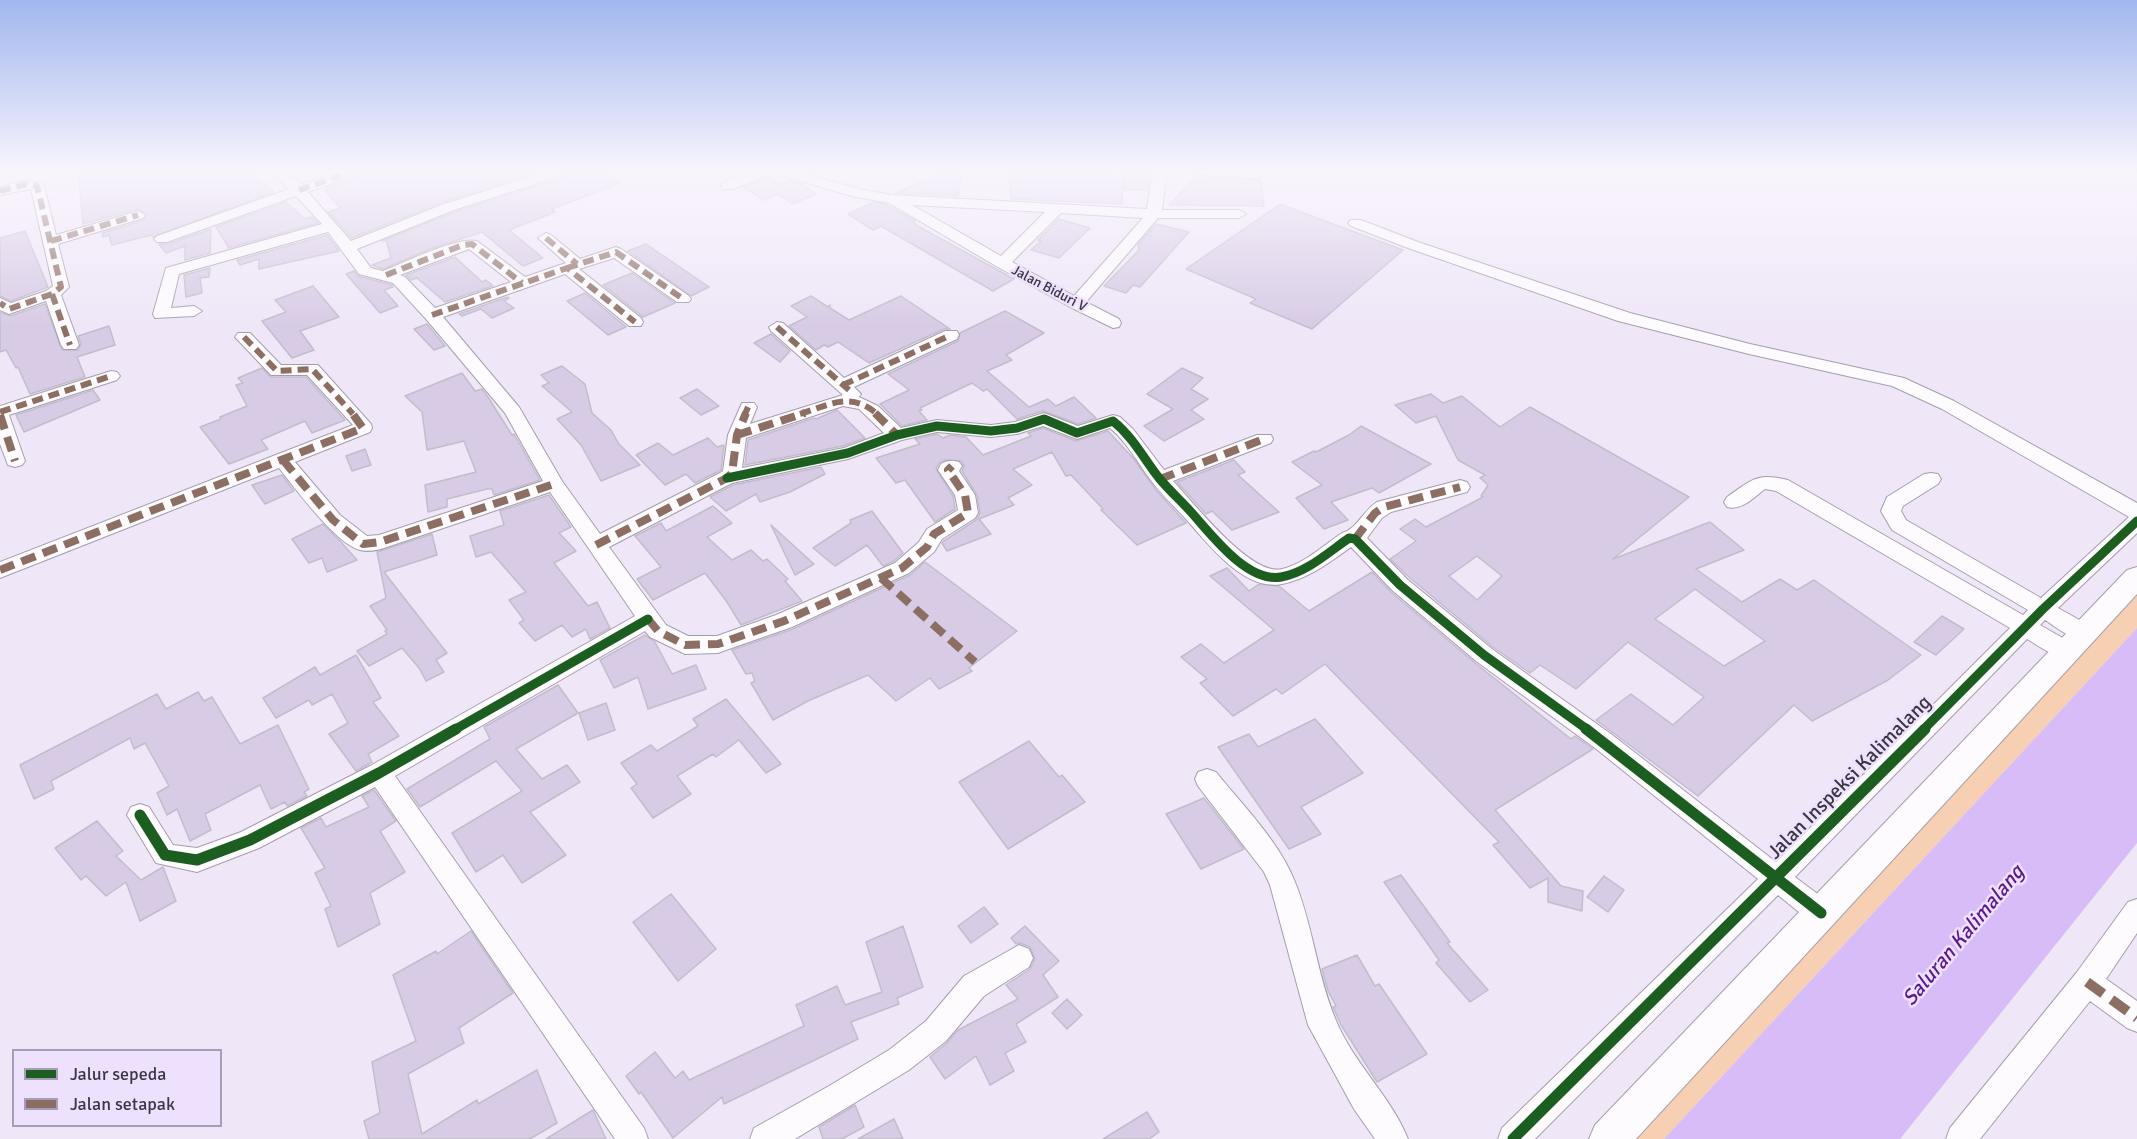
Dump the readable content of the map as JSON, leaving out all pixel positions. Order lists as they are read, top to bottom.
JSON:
{
  "streets": {
    "street": ["Jalan Biduri V", "Jalan Inspeksi Kalimalang"]
  },
  "water": ["Saluran Kalimalang"],
  "legend": ["Jalur sepeda", "Jalan setapak"]
}
